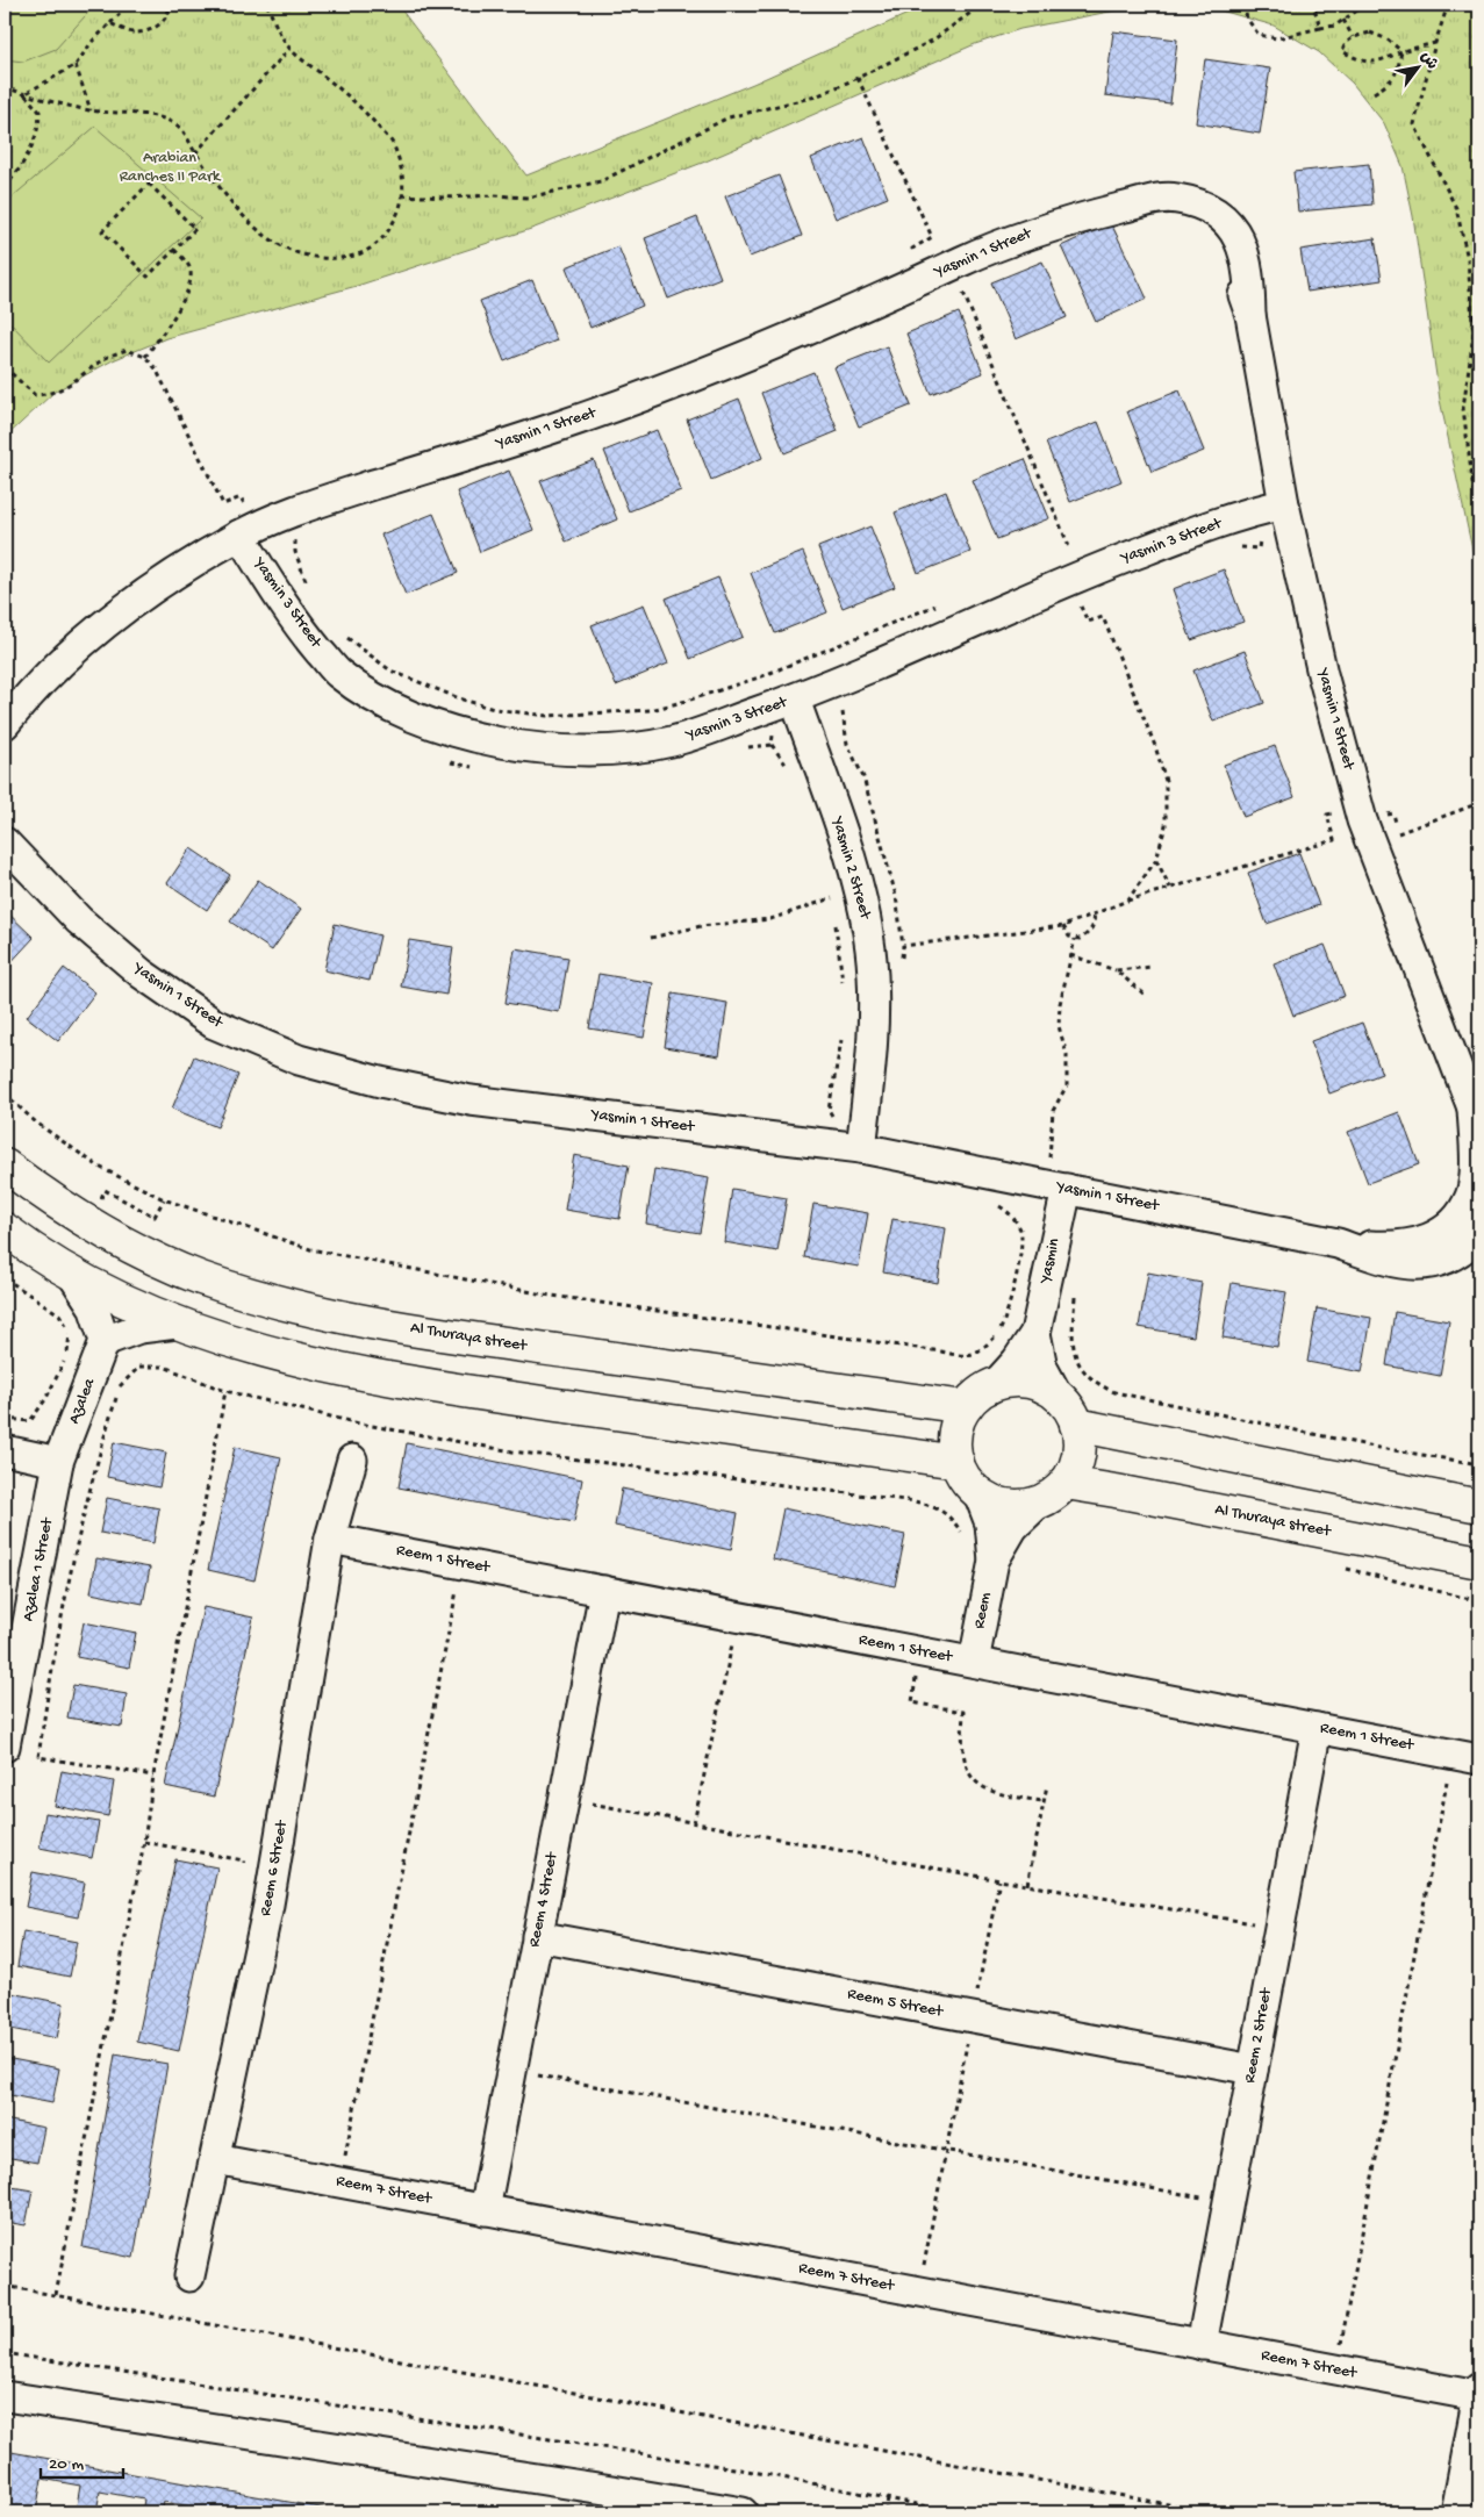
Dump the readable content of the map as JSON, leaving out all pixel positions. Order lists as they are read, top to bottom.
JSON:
{
  "streets": {
    "street": [
      "Yasmin 1 Street",
      "Yasmin 3 Street",
      "Yasmin 2 Street",
      "Yasmin",
      "Al Thuraya street",
      "Azalea",
      "Reem 1 Street",
      "Azalea 1 Street",
      "Reem",
      "Reem 6 Street",
      "Reem 4 Street",
      "Reem 5 Street",
      "Reem 2 Street",
      "Reem 7 Street"
    ]
  },
  "crossings": [
    ["Yasmin 1 Street", "Yasmin 3 Street"],
    ["Yasmin 1 Street", "Yasmin 2 Street"],
    ["Yasmin 1 Street", "Yasmin"],
    ["Yasmin 3 Street", "Yasmin 2 Street"],
    ["Yasmin", "Al Thuraya street"],
    ["Yasmin", "Reem"],
    ["Al Thuraya street", "Reem"],
    ["Azalea", "Azalea 1 Street"],
    ["Reem 1 Street", "Reem"],
    ["Reem 1 Street", "Reem 6 Street"],
    ["Reem 1 Street", "Reem 4 Street"],
    ["Reem 1 Street", "Reem 2 Street"],
    ["Reem 6 Street", "Reem 7 Street"],
    ["Reem 4 Street", "Reem 5 Street"],
    ["Reem 4 Street", "Reem 7 Street"],
    ["Reem 5 Street", "Reem 2 Street"],
    ["Reem 2 Street", "Reem 7 Street"]
  ],
  "parks": ["Arabian Ranches II Park"],
  "scale_bar": "20 m",
  "north": "top right"
}
